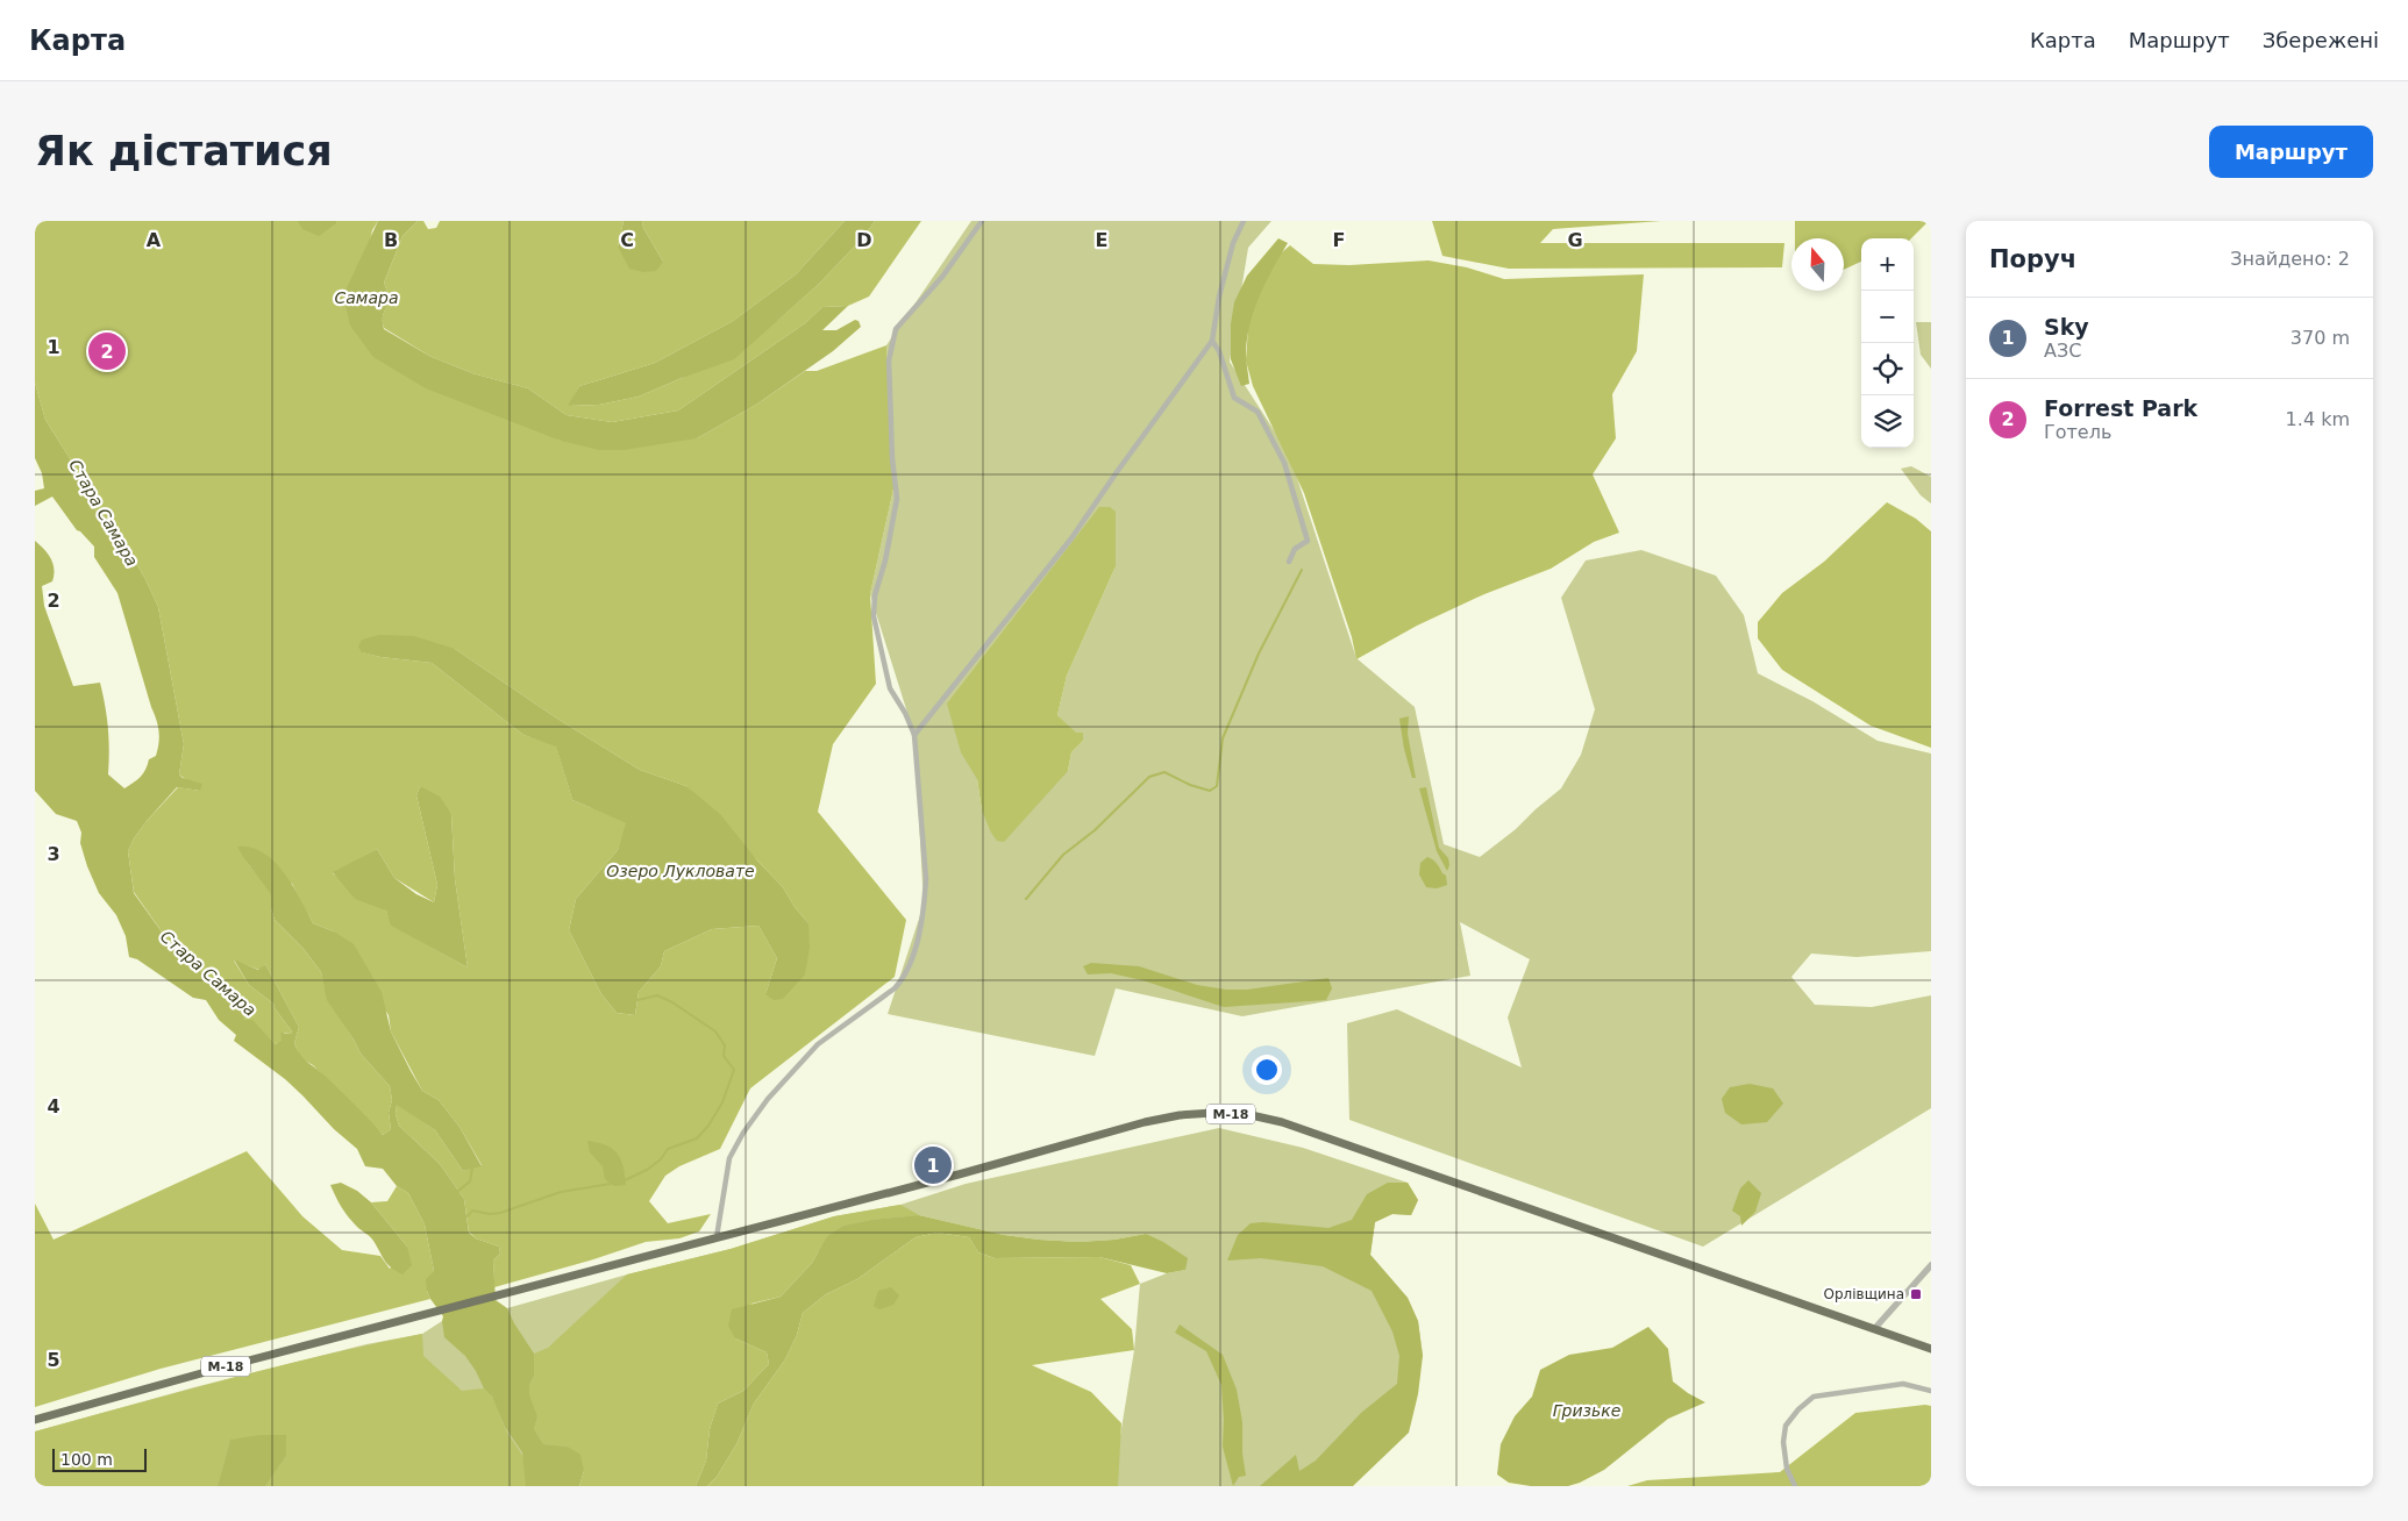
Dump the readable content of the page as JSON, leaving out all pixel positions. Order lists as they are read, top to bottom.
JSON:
{
  "streets": {
    "highway": ["М-18"]
  },
  "water": [
    "Самара",
    "Стара Самара",
    "Озеро Лукловате",
    "Гризьке"
  ],
  "places": {
    "transit": ["Орлівщина"]
  },
  "scale_bar": "100 m",
  "north": "top",
  "page": {
    "header": "Карта",
    "nav": ["Карта", "Маршрут", "Збережені"],
    "buttons": "Маршрут",
    "title": "Як дістатися",
    "heading": ["Поруч", "Знайдено: 2"],
    "map_buttons": ["+", "−"],
    "list": [
      {
        "mark": "1",
        "name": "Sky",
        "note": "АЗС",
        "value": "370 m"
      },
      {
        "mark": "2",
        "name": "Forrest Park",
        "note": "Готель",
        "value": "1.4 km"
      }
    ],
    "pins": ["2", "1"],
    "scale": "100 m"
  },
  "grid": {
    "columns": [
      "A",
      "B",
      "C",
      "D",
      "E",
      "F",
      "G"
    ],
    "rows": [
      "1",
      "2",
      "3",
      "4",
      "5"
    ]
  }
}
